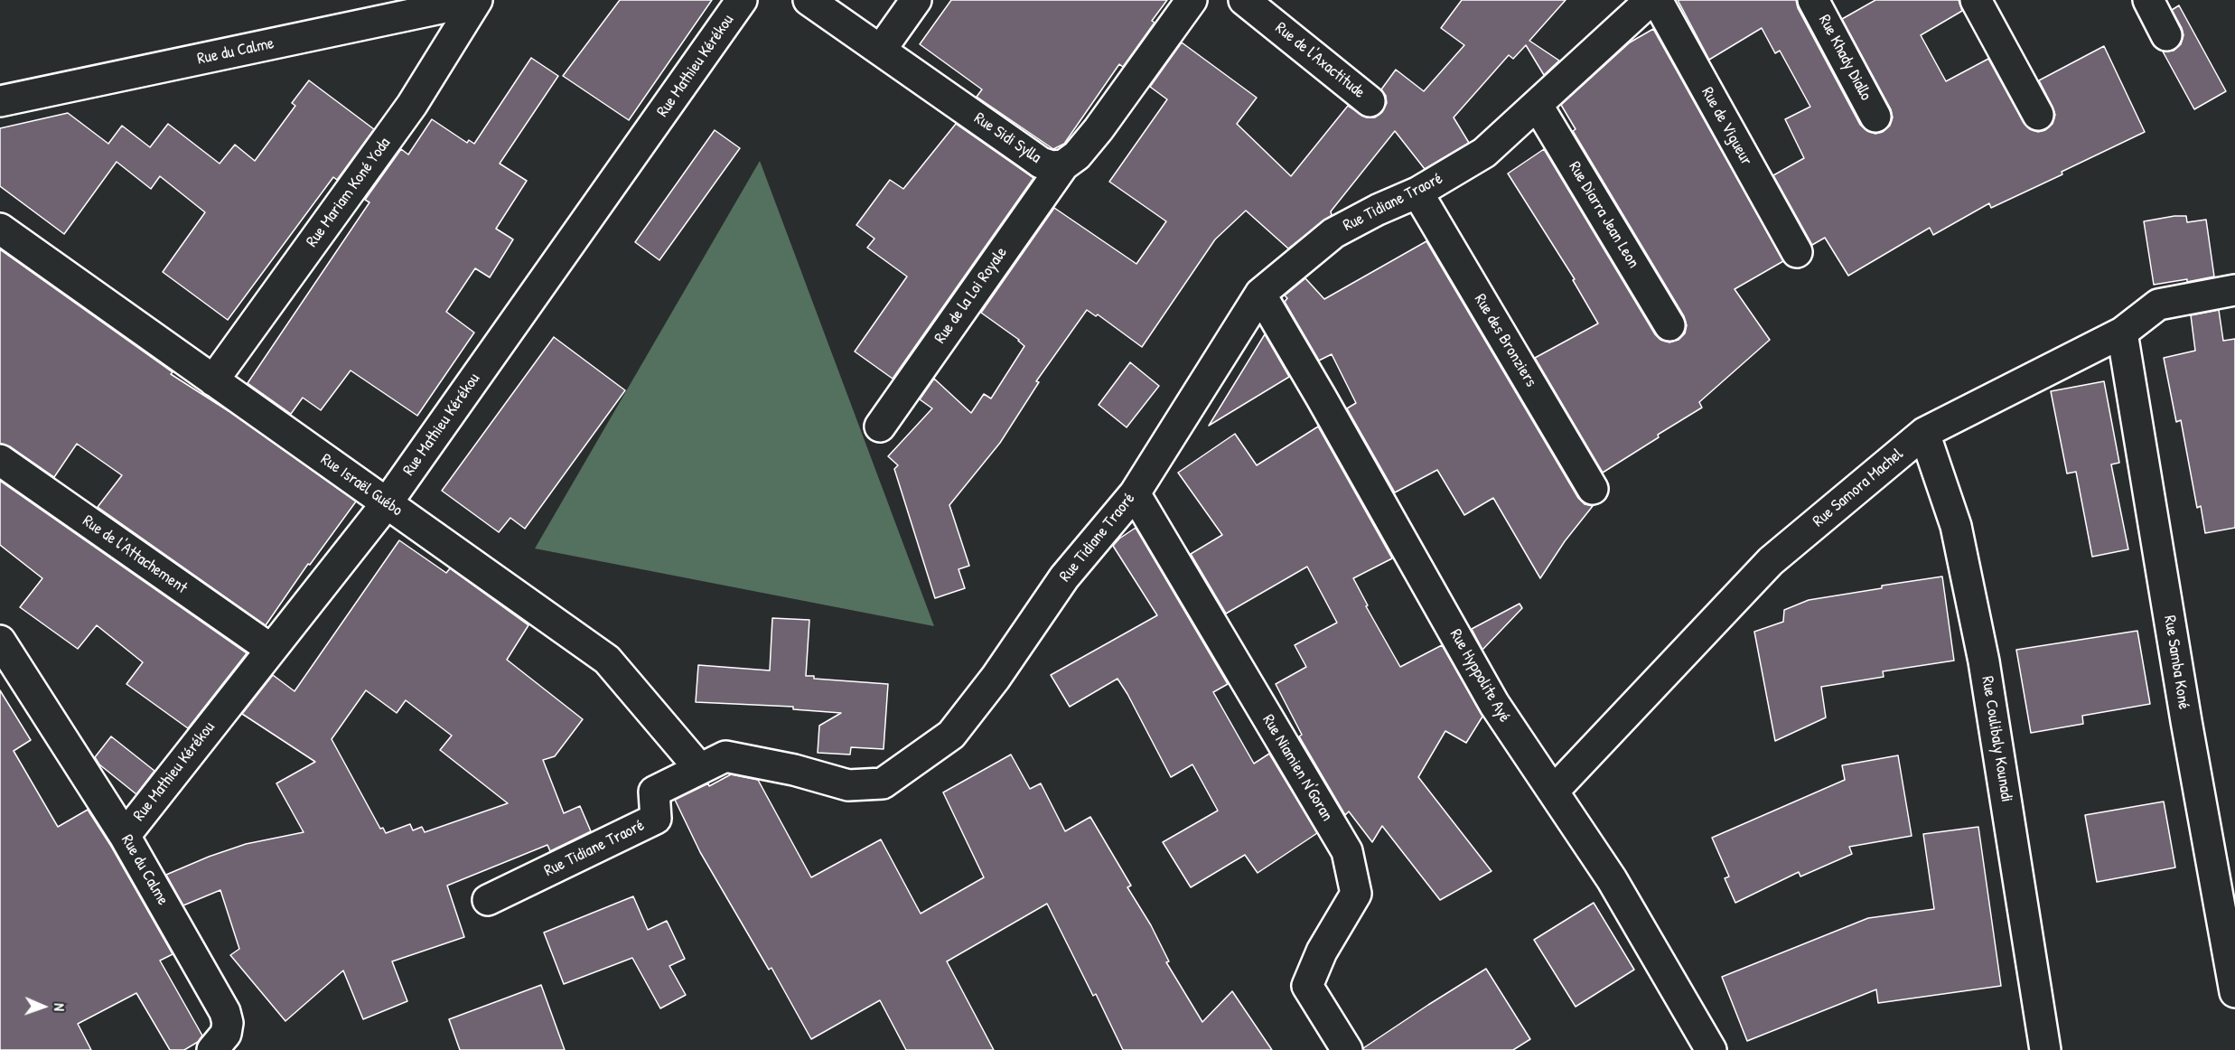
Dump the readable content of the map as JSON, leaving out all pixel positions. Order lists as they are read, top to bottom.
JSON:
{
  "streets": {
    "street": [
      "Rue du Calme",
      "Rue Khady Diallo",
      "Rue de l'Axactitude",
      "Rue Mathieu Kérékou",
      "Rue de Vigueur",
      "Rue Sidi Sylla",
      "Rue Mariam Koné Yoda",
      "Rue Tidiane Traoré",
      "Rue Diarra Jean Leon",
      "Rue de la Loi Royale",
      "Rue des Bronziers",
      "Rue Israël Guébo",
      "Rue Samora Machel",
      "Rue de l'Attachement",
      "Rue Samba Koné",
      "Rue Hyppolite Ayé",
      "Rue Coulibaly Kounadi",
      "Rue Niamien N'Goran"
    ]
  },
  "crossings": [
    ["Rue du Calme", "Rue Mathieu Kérékou"],
    ["Rue Mathieu Kérékou", "Rue Israël Guébo"],
    ["Rue Mathieu Kérékou", "Rue de l'Attachement"],
    ["Rue Sidi Sylla", "Rue de la Loi Royale"],
    ["Rue Mariam Koné Yoda", "Rue Israël Guébo"],
    ["Rue Tidiane Traoré", "Rue Diarra Jean Leon"],
    ["Rue Tidiane Traoré", "Rue des Bronziers"],
    ["Rue Tidiane Traoré", "Rue Israël Guébo"],
    ["Rue Tidiane Traoré", "Rue Hyppolite Ayé"],
    ["Rue Tidiane Traoré", "Rue Niamien N'Goran"],
    ["Rue Samora Machel", "Rue Samba Koné"],
    ["Rue Samora Machel", "Rue Hyppolite Ayé"],
    ["Rue Samora Machel", "Rue Coulibaly Kounadi"]
  ],
  "north": "right"
}
